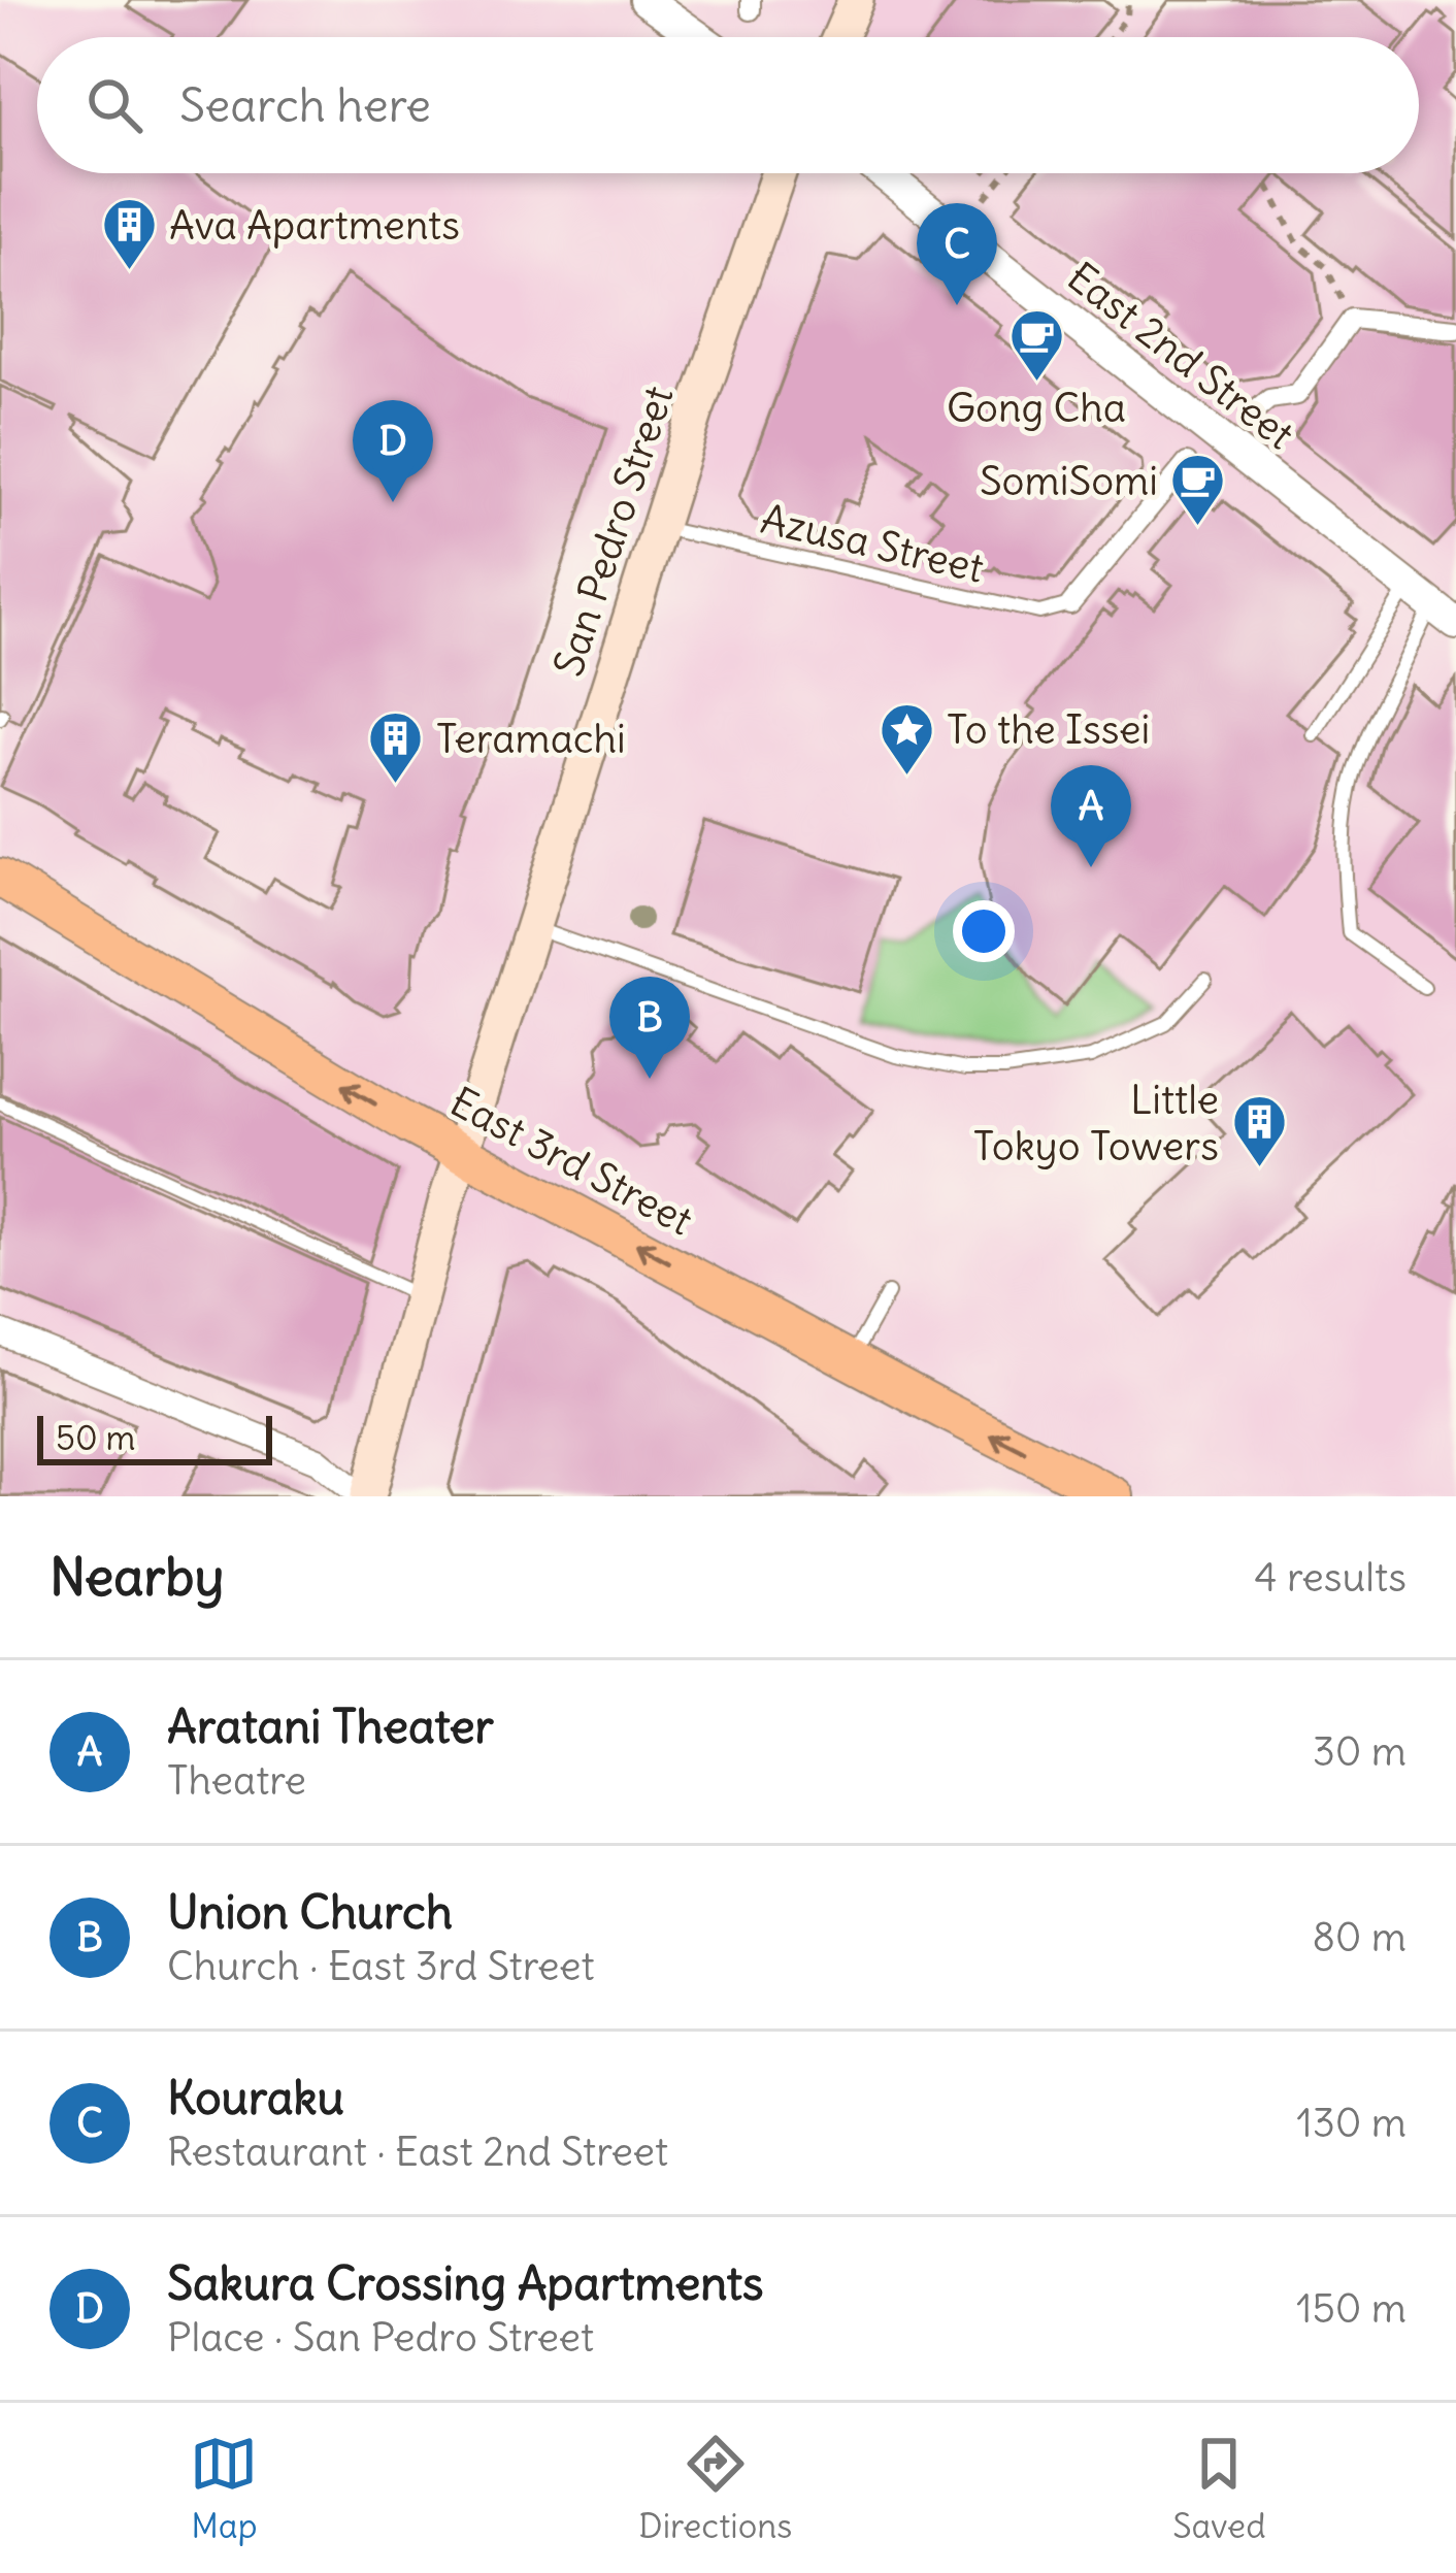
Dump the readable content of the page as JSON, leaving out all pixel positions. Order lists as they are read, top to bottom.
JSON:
{
  "streets": {
    "main road": ["San Pedro Street", "East 3rd Street"],
    "street": ["East 2nd Street"],
    "lane": ["Azusa Street"]
  },
  "crossings": [
    ["San Pedro Street", "Azusa Street"],
    ["San Pedro Street", "East 3rd Street"]
  ],
  "one_way": ["East 3rd Street"],
  "places": {
    "building": ["Ava Apartments", "Teramachi", "Little Tokyo Towers"],
    "cafe": ["Gong Cha", "SomiSomi"],
    "place": ["To the Issei"]
  },
  "scale_bar": "50 m",
  "page": {
    "search": "Search here",
    "pins": [
      "C",
      "D",
      "A",
      "B"
    ],
    "scale": "50 m",
    "heading": ["Nearby", "4 results"],
    "list": [
      {
        "mark": "A",
        "name": "Aratani Theater",
        "note": "Theatre",
        "value": "30 m"
      },
      {
        "mark": "B",
        "name": "Union Church",
        "note": "Church · East 3rd Street",
        "value": "80 m"
      },
      {
        "mark": "C",
        "name": "Kouraku",
        "note": "Restaurant · East 2nd Street",
        "value": "130 m"
      },
      {
        "mark": "D",
        "name": "Sakura Crossing Apartments",
        "note": "Place · San Pedro Street",
        "value": "150 m"
      }
    ],
    "nav": ["Map", "Directions", "Saved"]
  }
}
